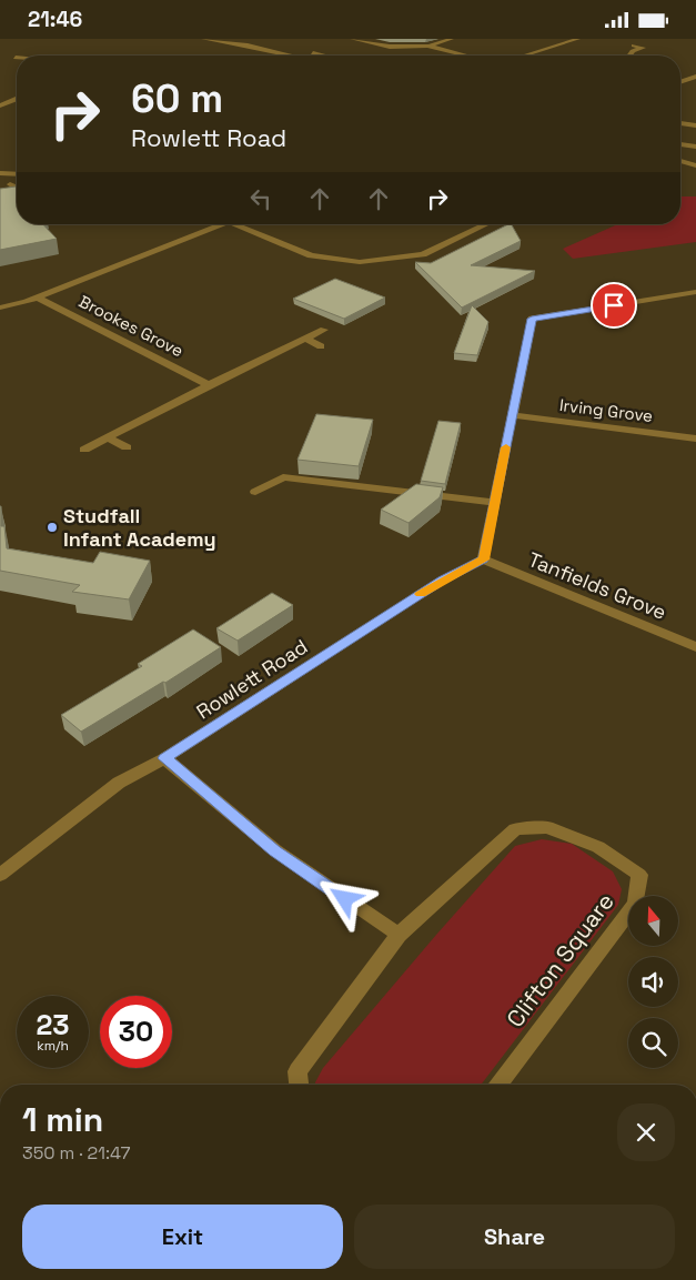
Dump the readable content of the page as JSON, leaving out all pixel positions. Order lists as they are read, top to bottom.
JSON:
{
  "streets": {
    "street": [
      "Brookes Grove",
      "Irving Grove",
      "Tanfields Grove",
      "Rowlett Road",
      "Clifton Square"
    ]
  },
  "crossings": [
    ["Tanfields Grove", "Rowlett Road"]
  ],
  "places": ["Studfall Infant Academy"],
  "north": "top",
  "page": {
    "status": "21:46",
    "turn": ["60 m", "Rowlett Road"],
    "speed": "23 km/h",
    "limit": "30",
    "heading": ["1 min", "350 m · 21:47"],
    "buttons": ["Exit", "Share"]
  }
}
